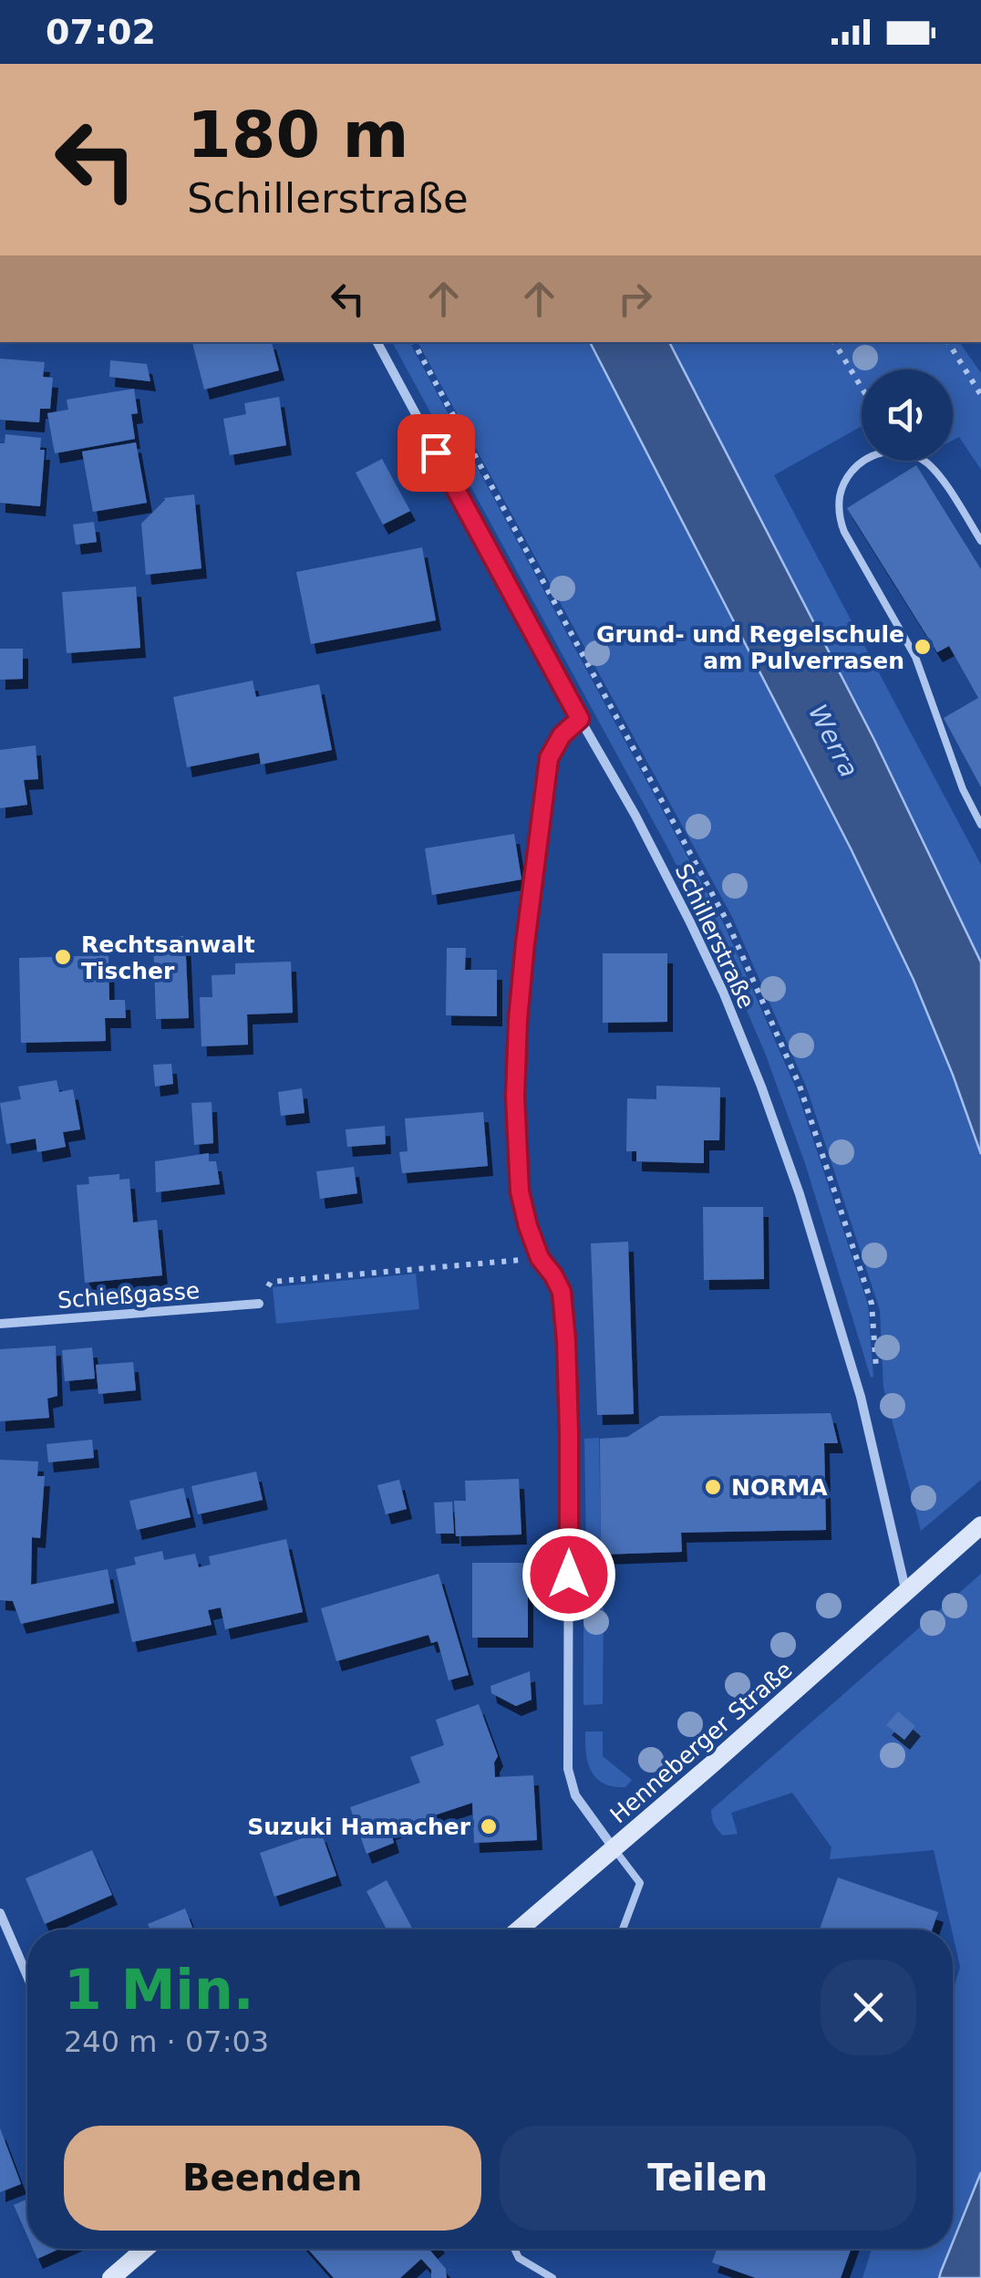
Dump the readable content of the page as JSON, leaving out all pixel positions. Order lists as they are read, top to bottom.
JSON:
{
  "streets": {
    "main road": ["Henneberger Straße"],
    "street": ["Schillerstraße", "Schießgasse"]
  },
  "crossings": [
    ["Schillerstraße", "Henneberger Straße"]
  ],
  "water": ["Werra"],
  "places": [
    "Grund- und Regelschule am Pulverrasen",
    "Rechtsanwalt Tischer",
    "NORMA",
    "Suzuki Hamacher"
  ],
  "page": {
    "status": "07:02",
    "turn": ["180 m", "Schillerstraße"],
    "heading": ["1 Min.", "240 m · 07:03"],
    "buttons": ["Beenden", "Teilen"]
  }
}
